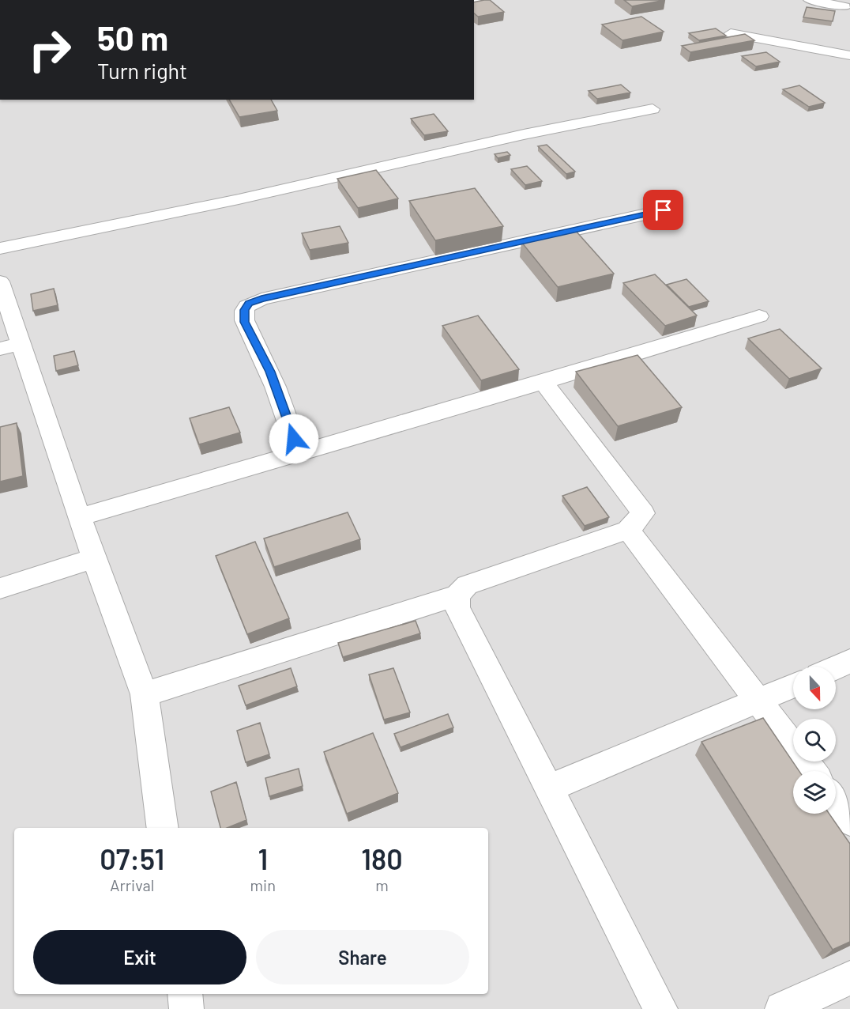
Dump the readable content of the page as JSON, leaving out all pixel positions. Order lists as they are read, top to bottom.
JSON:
{
  "north": "bottom",
  "page": {
    "turn": ["50 m", "Turn right"],
    "eta": [
      "07:51",
      "Arrival",
      "1",
      "min",
      "180",
      "m"
    ],
    "buttons": ["Exit", "Share"]
  }
}
